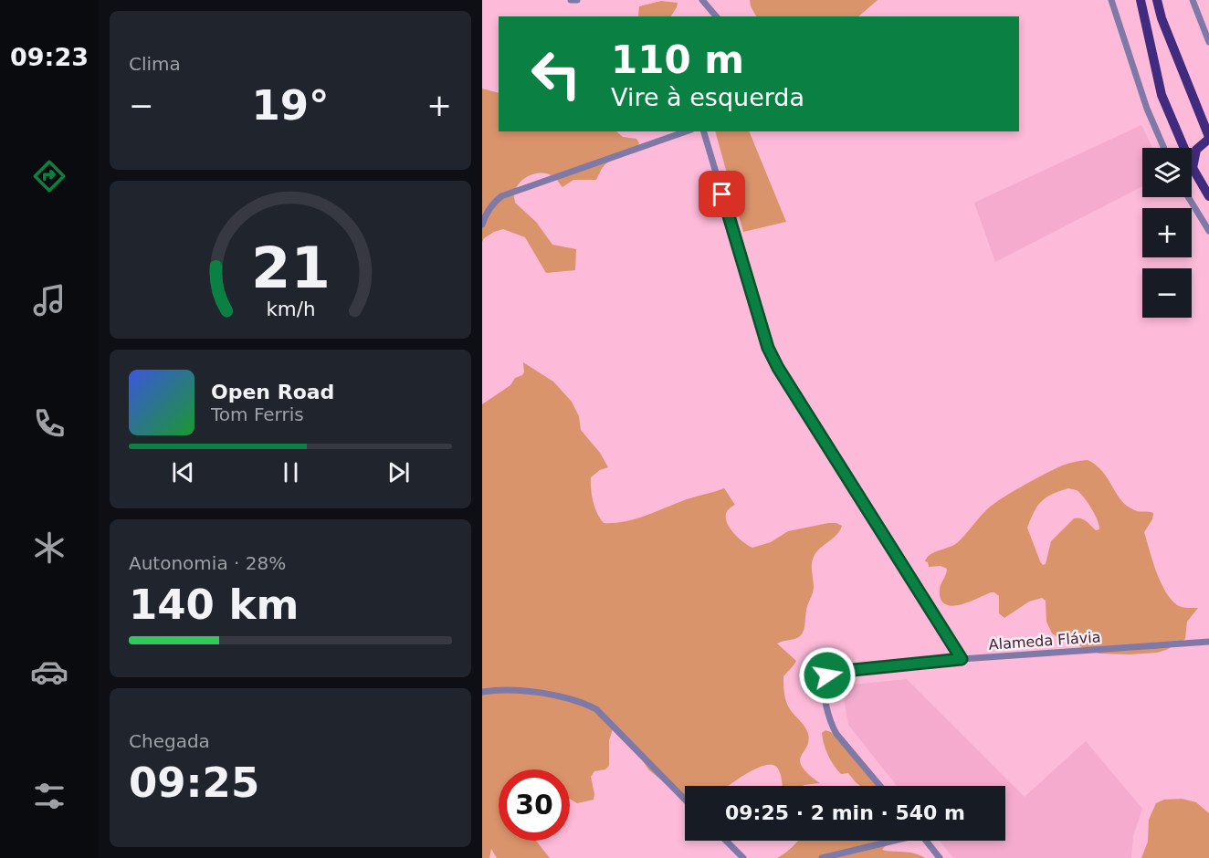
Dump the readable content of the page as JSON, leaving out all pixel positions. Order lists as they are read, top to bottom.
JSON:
{
  "streets": {
    "street": ["Alameda Flávia"]
  },
  "page": {
    "tabs": "09:23",
    "tile": [
      "Clima",
      ["Autonomia · 28%", "140 km"],
      ["Chegada", "09:25"]
    ],
    "turn": ["110 m", "Vire à esquerda"],
    "heat": ["−", "19°", "+"],
    "map_buttons": ["+", "−"],
    "song": ["Open Road", "Tom Ferris"],
    "limit": "30",
    "trip": "09:25 · 2 min · 540 m",
    "gauge": ["21", "km/h"]
  }
}
